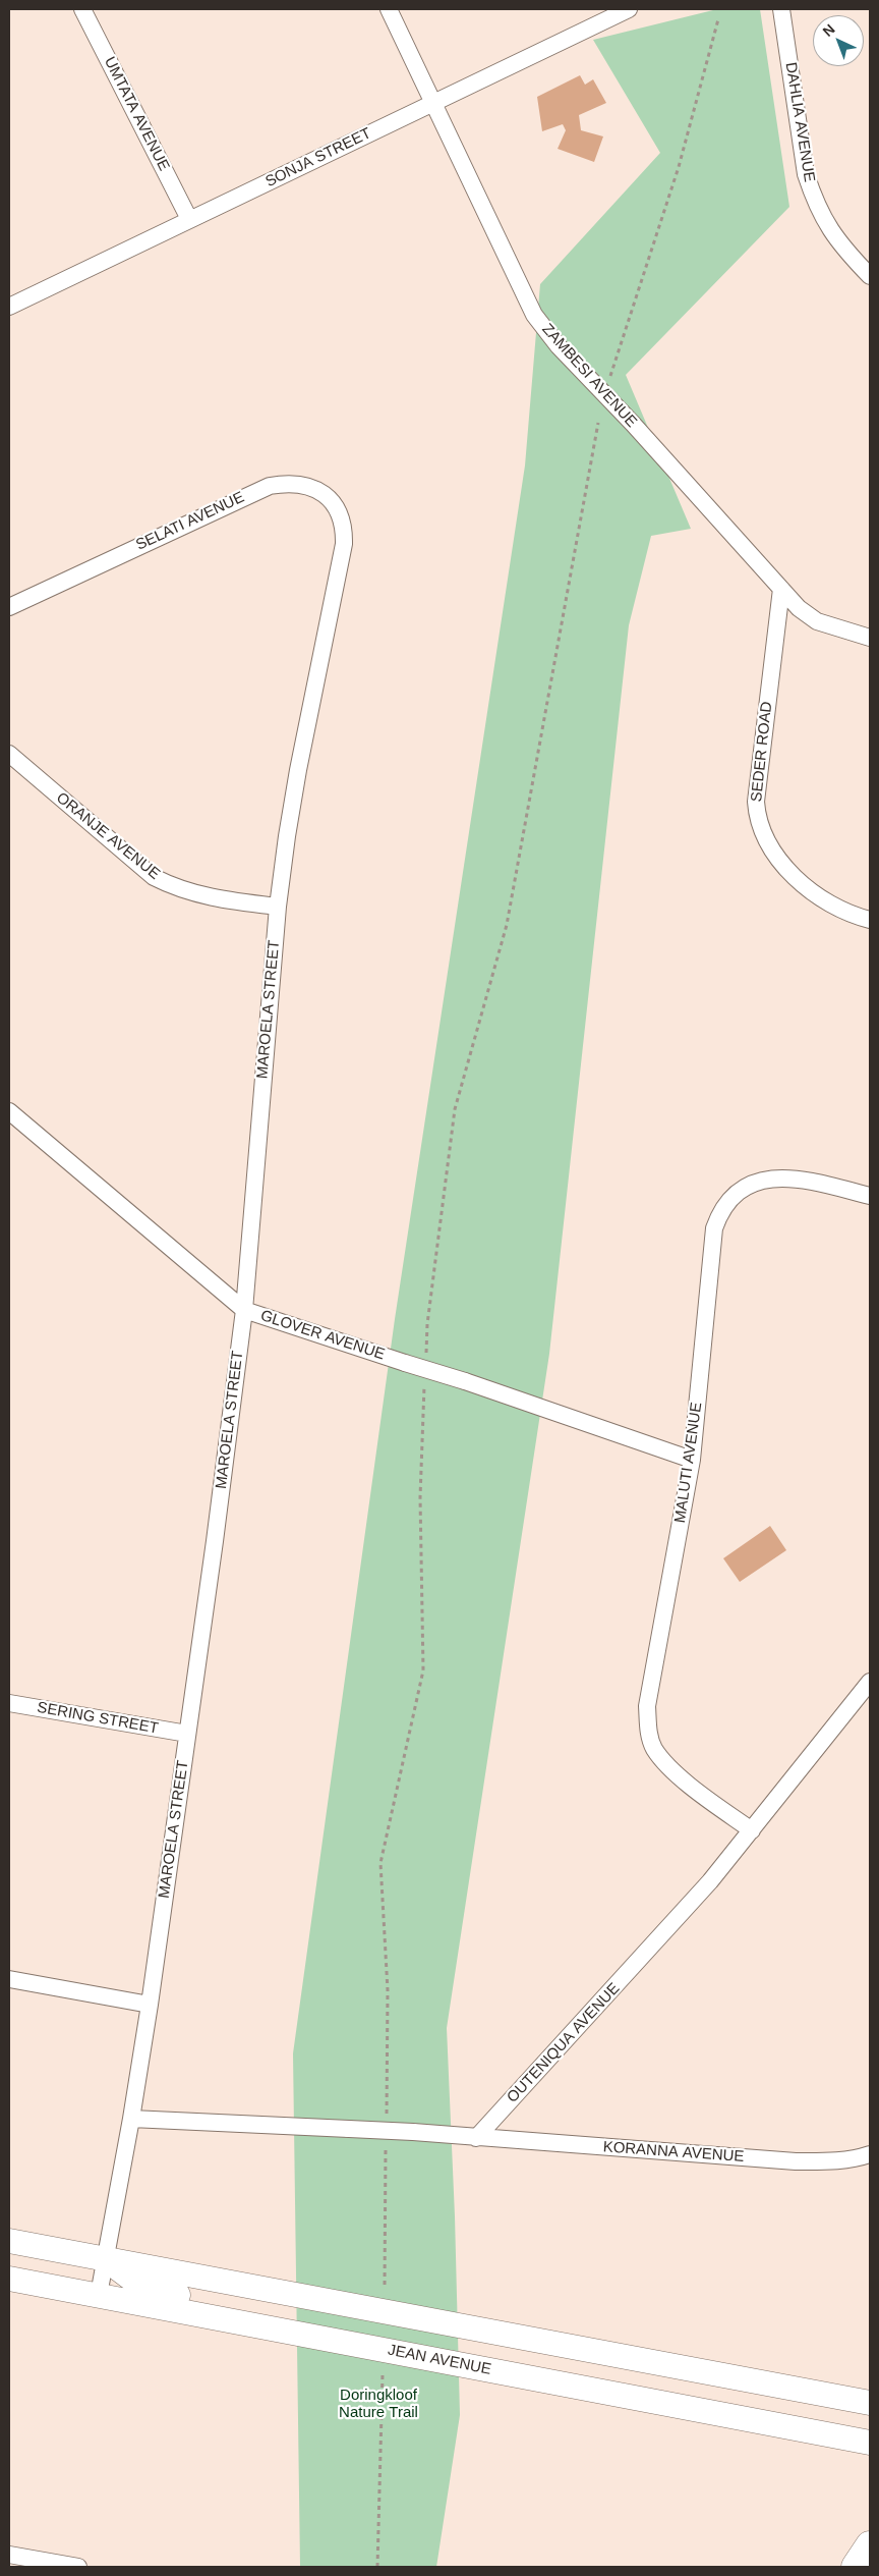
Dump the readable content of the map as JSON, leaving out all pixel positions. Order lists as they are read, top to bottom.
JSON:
{
  "streets": {
    "main road": ["JEAN AVENUE"],
    "street": [
      "UMTATA AVENUE",
      "DAHLIA AVENUE",
      "SONJA STREET",
      "ZAMBESI AVENUE",
      "SELATI AVENUE",
      "SEDER ROAD",
      "ORANJE AVENUE",
      "MAROELA STREET",
      "GLOVER AVENUE",
      "MALUTI AVENUE",
      "SERING STREET",
      "OUTENIQUA AVENUE",
      "KORANNA AVENUE"
    ]
  },
  "crossings": [
    ["UMTATA AVENUE", "SONJA STREET"],
    ["SONJA STREET", "ZAMBESI AVENUE"],
    ["ZAMBESI AVENUE", "SEDER ROAD"],
    ["SELATI AVENUE", "MAROELA STREET"],
    ["ORANJE AVENUE", "MAROELA STREET"],
    ["MAROELA STREET", "GLOVER AVENUE"],
    ["MAROELA STREET", "SERING STREET"],
    ["MAROELA STREET", "JEAN AVENUE"],
    ["GLOVER AVENUE", "MALUTI AVENUE"],
    ["MALUTI AVENUE", "OUTENIQUA AVENUE"],
    ["OUTENIQUA AVENUE", "KORANNA AVENUE"]
  ],
  "parks": ["Doringkloof Nature Trail"],
  "north": "top left"
}
